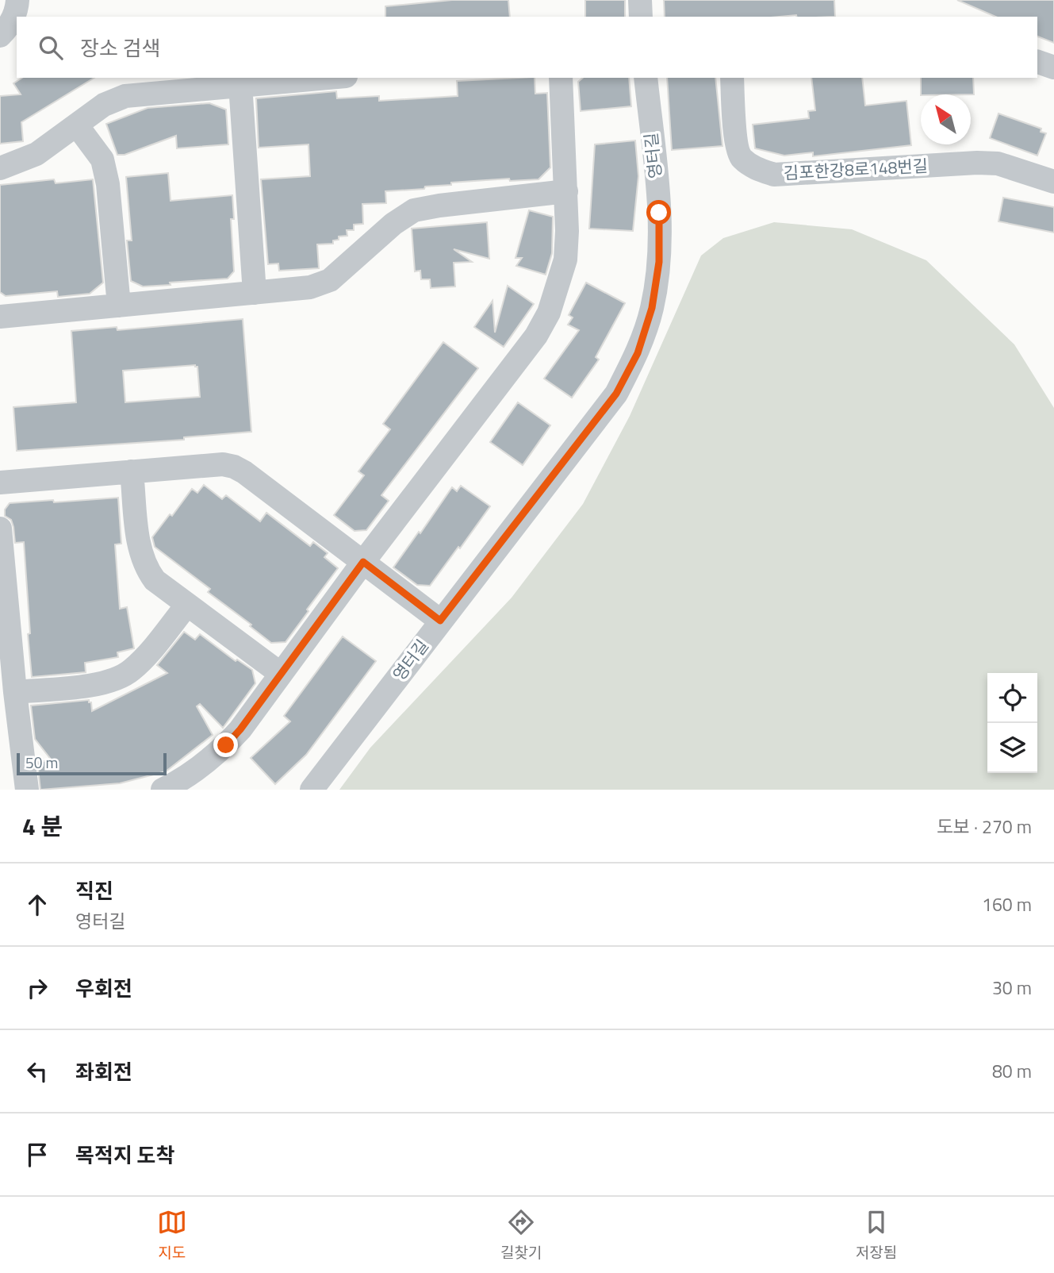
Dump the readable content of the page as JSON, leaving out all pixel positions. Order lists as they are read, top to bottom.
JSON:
{
  "streets": {
    "street": ["영터길", "김포한강8로148번길"]
  },
  "scale_bar": "50 m",
  "north": "top left",
  "page": {
    "search": "장소 검색",
    "scale": "50 m",
    "heading": ["4 분", "도보 · 270 m"],
    "list": [
      ["직진", "영터길", "160 m"],
      ["우회전", "30 m"],
      ["좌회전", "80 m"],
      "목적지 도착"
    ],
    "nav": ["지도", "길찾기", "저장됨"]
  }
}
